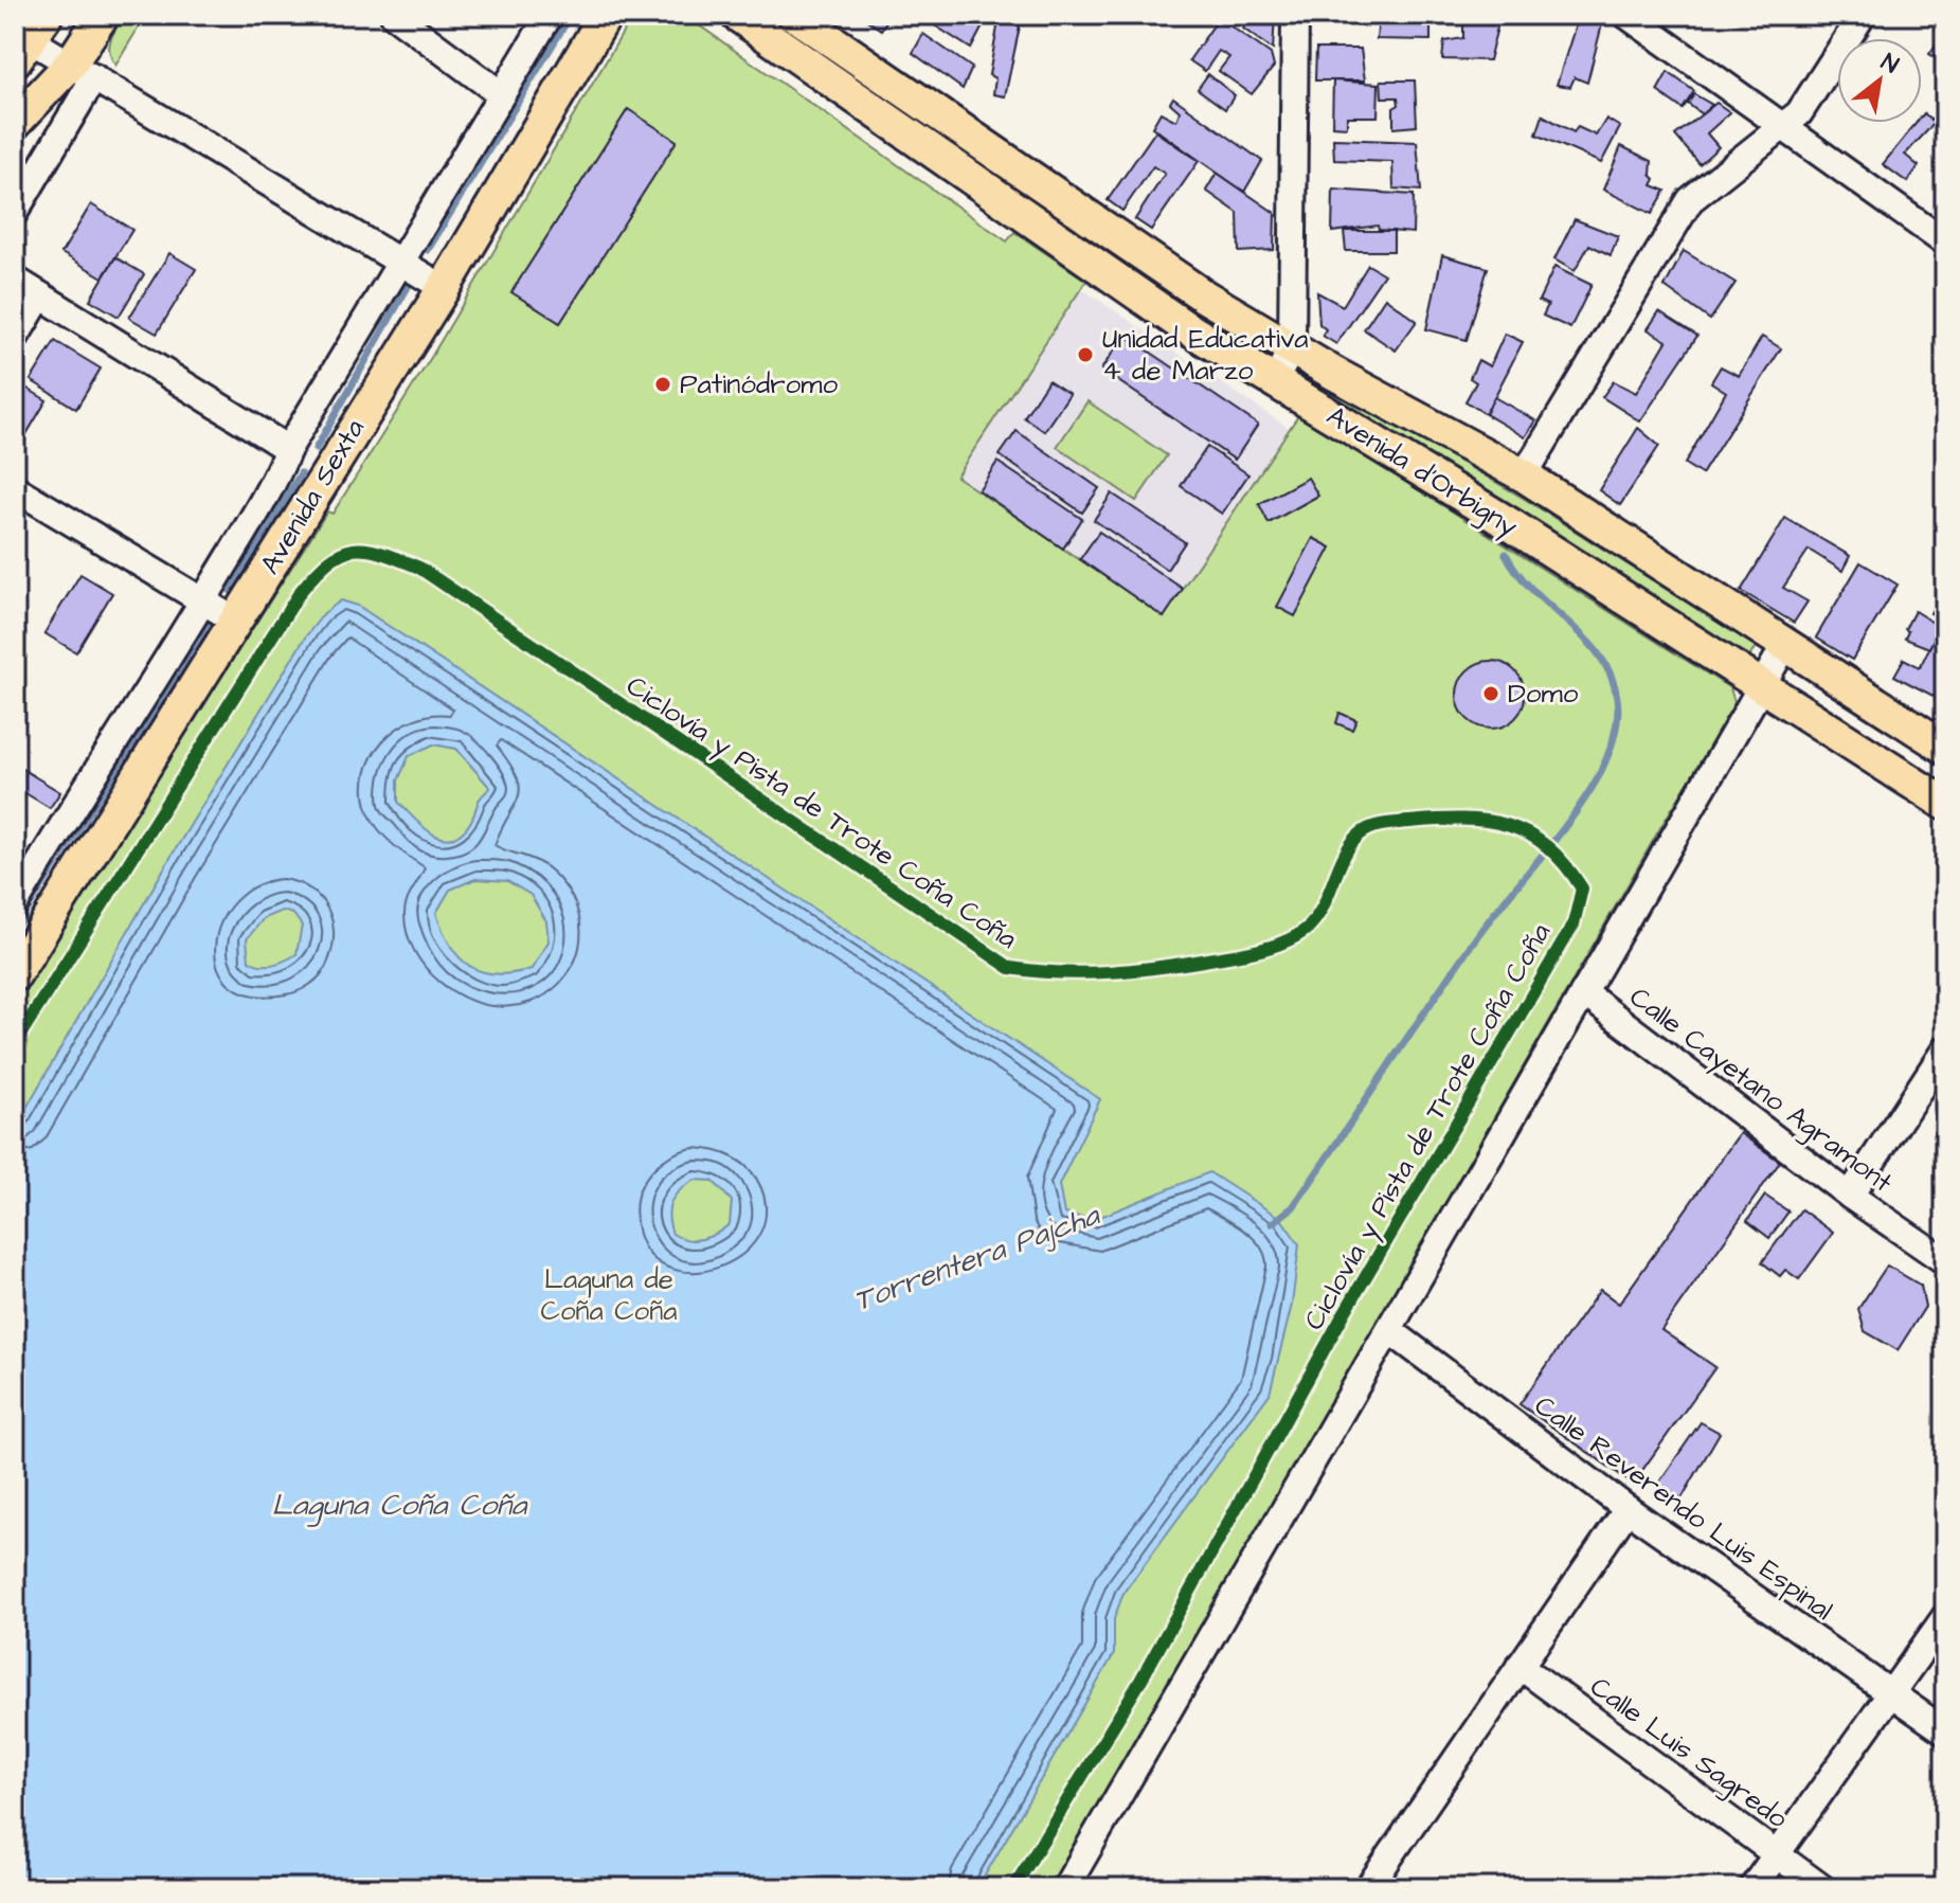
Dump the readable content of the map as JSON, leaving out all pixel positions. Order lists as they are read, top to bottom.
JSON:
{
  "streets": {
    "main road": ["Avenida d'Orbigny", "Avenida Sexta"],
    "street": ["Calle Cayetano Agramont", "Calle Reverendo Luis Espinal", "Calle Luis Sagredo"],
    "cycle path": ["Ciclovía y Pista de Trote Coña Coña"]
  },
  "water": ["Torrentera Pajcha", "Laguna Coña Coña"],
  "parks": ["Laguna de Coña Coña"],
  "places": ["Unidad Educativa 4 de Marzo", "Patinódromo", "Domo"],
  "north": "top right"
}
